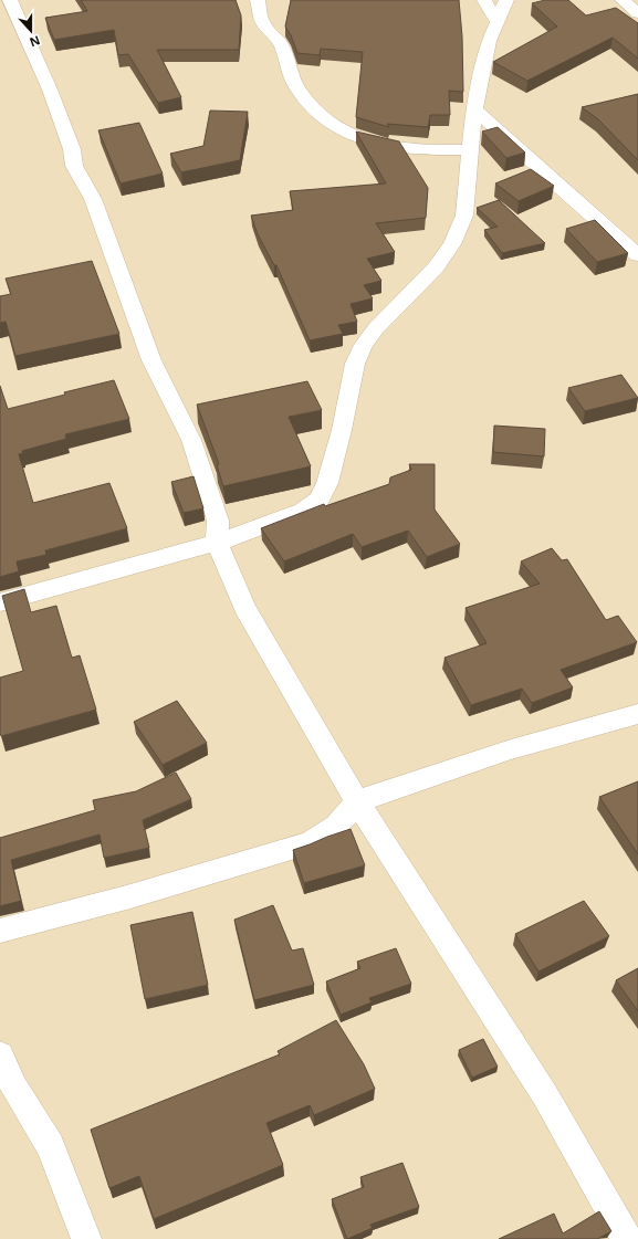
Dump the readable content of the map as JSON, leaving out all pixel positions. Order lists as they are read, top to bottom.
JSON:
{
  "north": "bottom"
}
